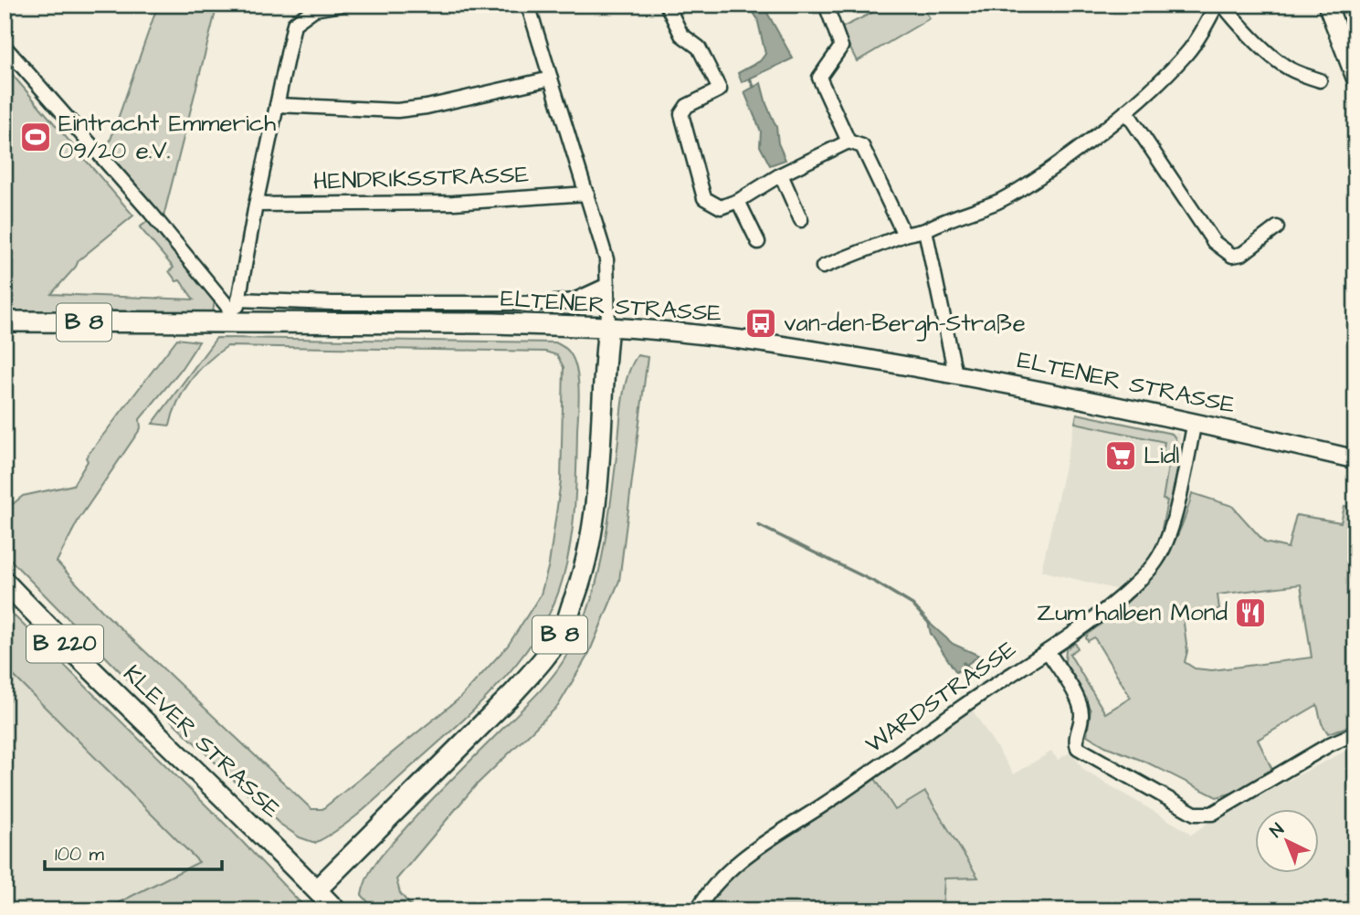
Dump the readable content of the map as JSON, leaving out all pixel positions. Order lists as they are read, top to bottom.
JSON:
{
  "streets": {
    "main road": [
      "ELTENER STRASSE",
      "B 8",
      "B 220",
      "KLEVER STRASSE"
    ],
    "street": ["HENDRIKSSTRASSE", "WARDSTRASSE"]
  },
  "crossings": [
    ["ELTENER STRASSE", "B 8"],
    ["ELTENER STRASSE", "WARDSTRASSE"],
    ["B 8", "KLEVER STRASSE"]
  ],
  "places": {
    "sports": ["Eintracht Emmerich 09/20 e.V."],
    "bus stop": ["van-den-Bergh-Straße"],
    "supermarket": ["Lidl"],
    "restaurant": ["Zum halben Mond"]
  },
  "scale_bar": "100 m",
  "north": "top left"
}
